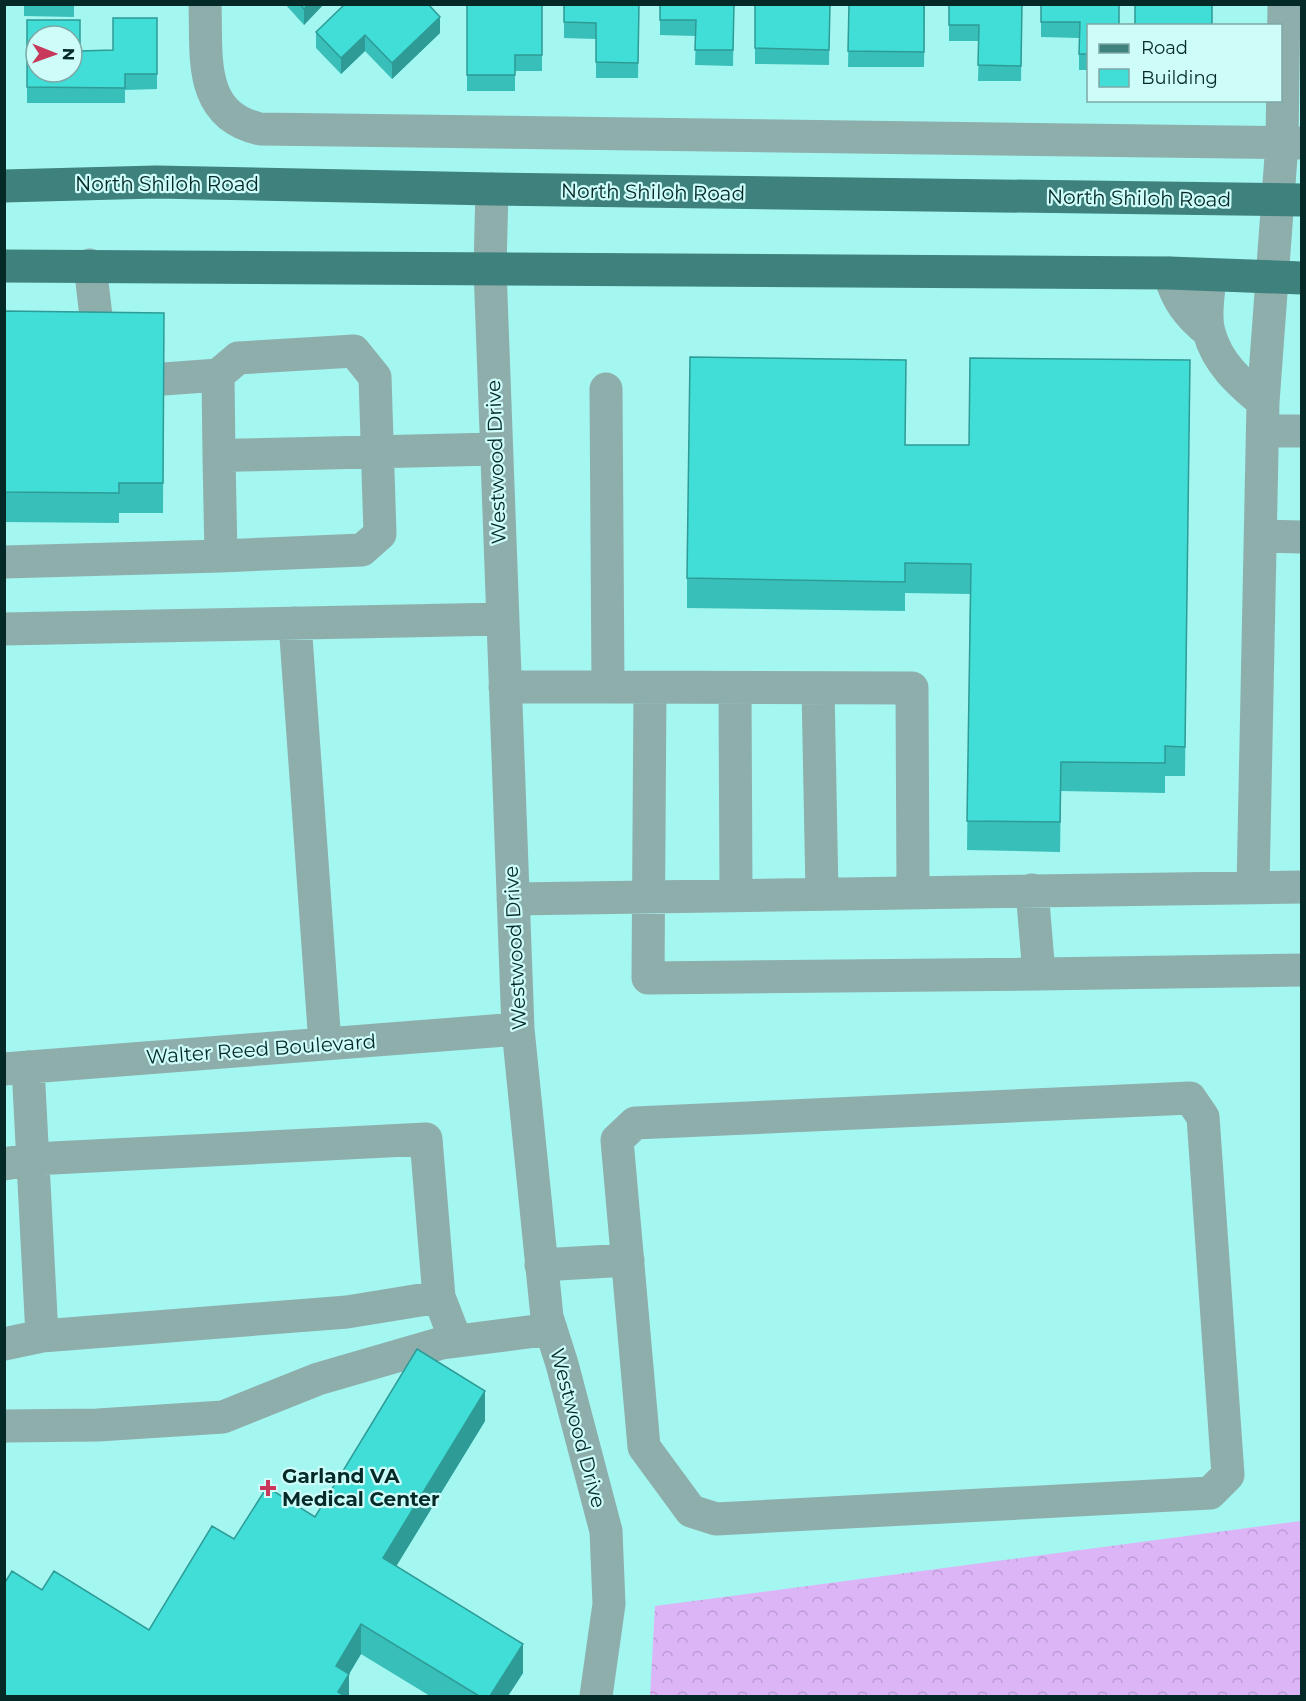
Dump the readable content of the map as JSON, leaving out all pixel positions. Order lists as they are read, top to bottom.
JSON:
{
  "streets": {
    "main road": ["North Shiloh Road"],
    "street": ["Westwood Drive", "Walter Reed Boulevard"]
  },
  "crossings": [
    ["North Shiloh Road", "Westwood Drive"],
    ["Westwood Drive", "Walter Reed Boulevard"]
  ],
  "places": {
    "health": ["Garland VA Medical Center"]
  },
  "legend": ["Road", "Building"],
  "north": "right"
}
